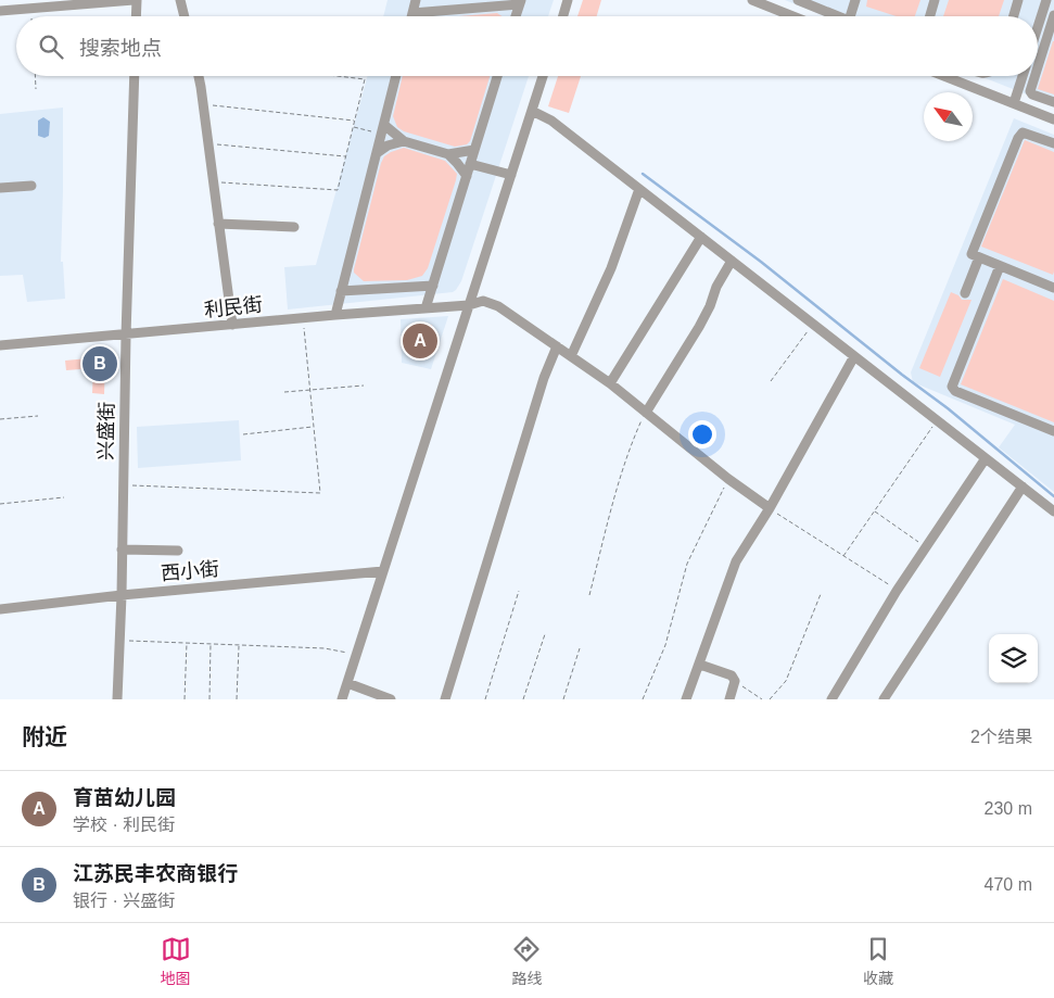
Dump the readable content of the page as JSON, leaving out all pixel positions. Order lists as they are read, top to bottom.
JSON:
{
  "streets": {
    "street": ["利民街", "兴盛街", "西小街"]
  },
  "crossings": [
    ["利民街", "兴盛街"],
    ["兴盛街", "西小街"]
  ],
  "north": "top left",
  "page": {
    "search": "搜索地点",
    "pins": ["A", "B"],
    "heading": ["附近", "2个结果"],
    "list": [
      {
        "mark": "A",
        "name": "育苗幼儿园",
        "note": "学校 · 利民街",
        "value": "230 m"
      },
      {
        "mark": "B",
        "name": "江苏民丰农商银行",
        "note": "银行 · 兴盛街",
        "value": "470 m"
      }
    ],
    "nav": ["地图", "路线", "收藏"]
  }
}
